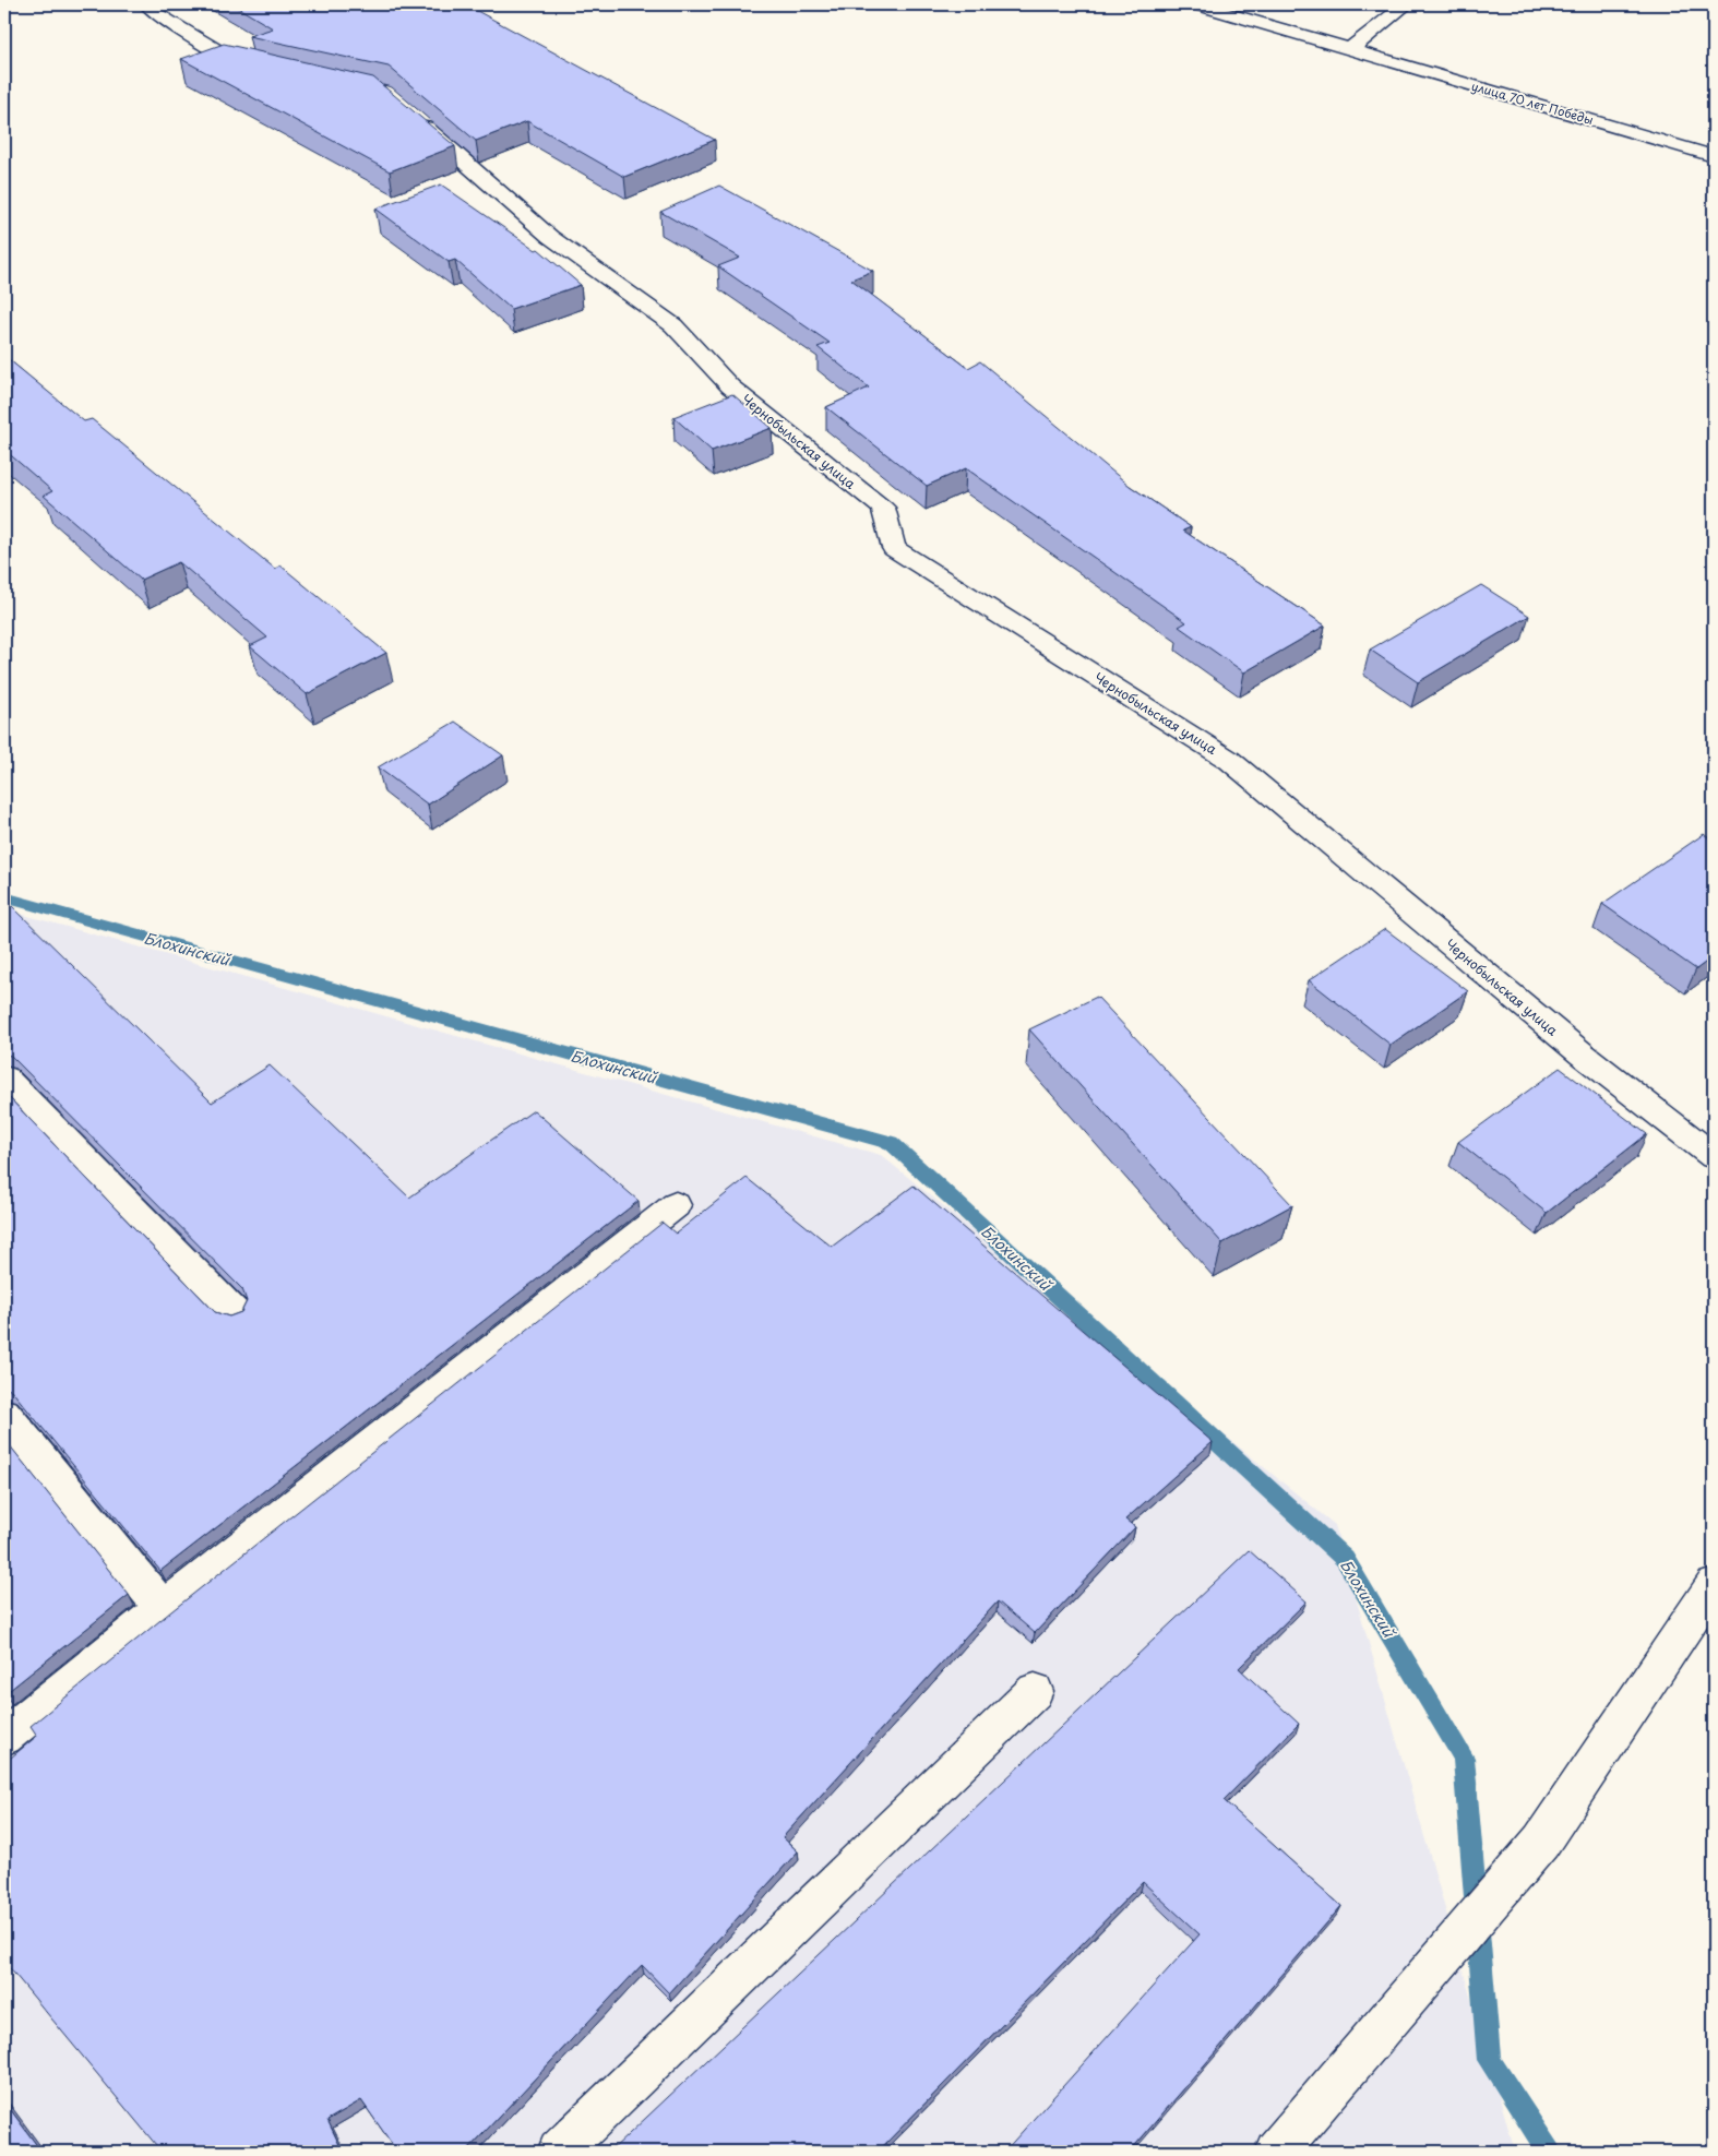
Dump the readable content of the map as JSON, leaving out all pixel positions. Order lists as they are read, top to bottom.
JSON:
{
  "streets": {
    "street": ["улица 70 лет Победы", "Чернобыльская улица"]
  },
  "water": ["Блохинский"]
}
